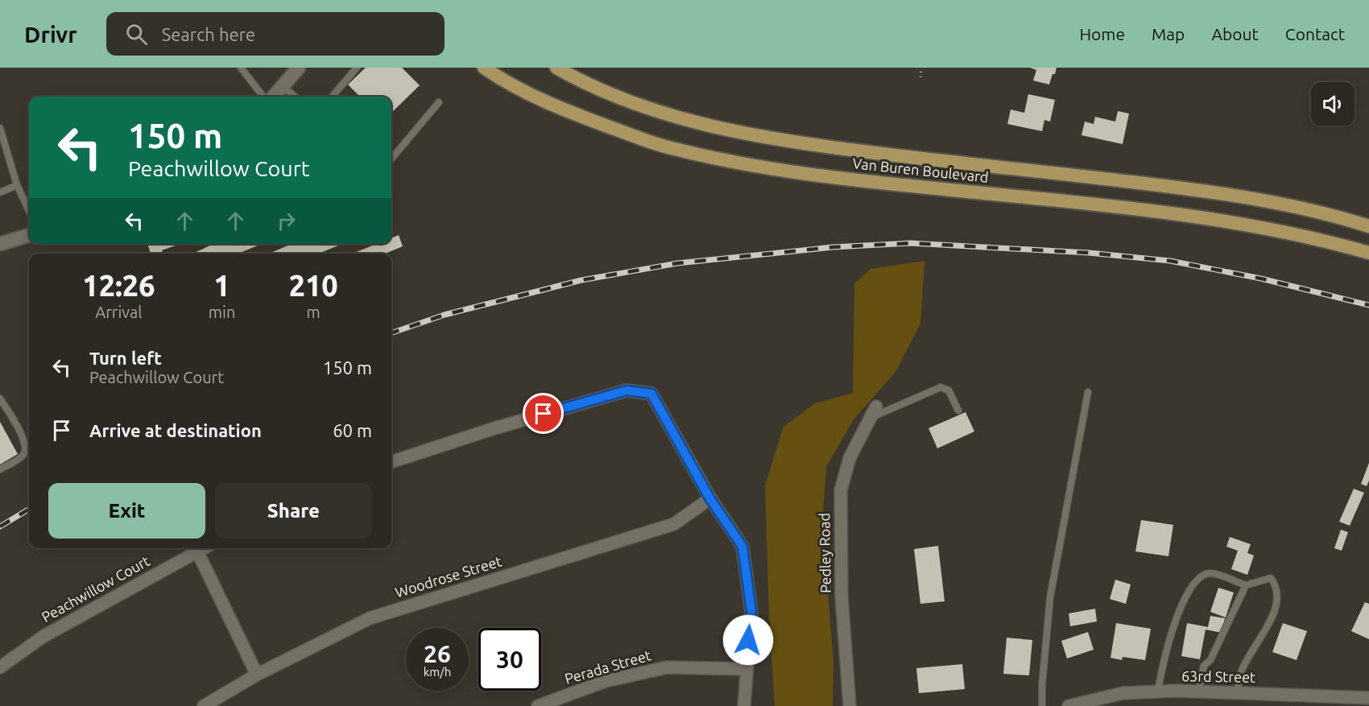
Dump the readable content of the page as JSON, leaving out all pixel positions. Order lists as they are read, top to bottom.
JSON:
{
  "streets": {
    "main road": ["Van Buren Boulevard"],
    "street": [
      "Pedley Road",
      "Woodrose Street",
      "Peachwillow Court",
      "Perada Street",
      "63rd Street"
    ]
  },
  "page": {
    "header": "Drivr",
    "search": "Search here",
    "nav": [
      "Home",
      "Map",
      "About",
      "Contact"
    ],
    "turn": ["150 m", "Peachwillow Court"],
    "eta": [
      "12:26",
      "Arrival",
      "1",
      "min",
      "210",
      "m"
    ],
    "list": [
      {
        "name": "Turn left",
        "note": "Peachwillow Court",
        "value": "150 m"
      },
      {
        "name": "Arrive at destination",
        "value": "60 m"
      }
    ],
    "buttons": ["Exit", "Share"],
    "speed": "26 km/h",
    "limit": "30"
  }
}
